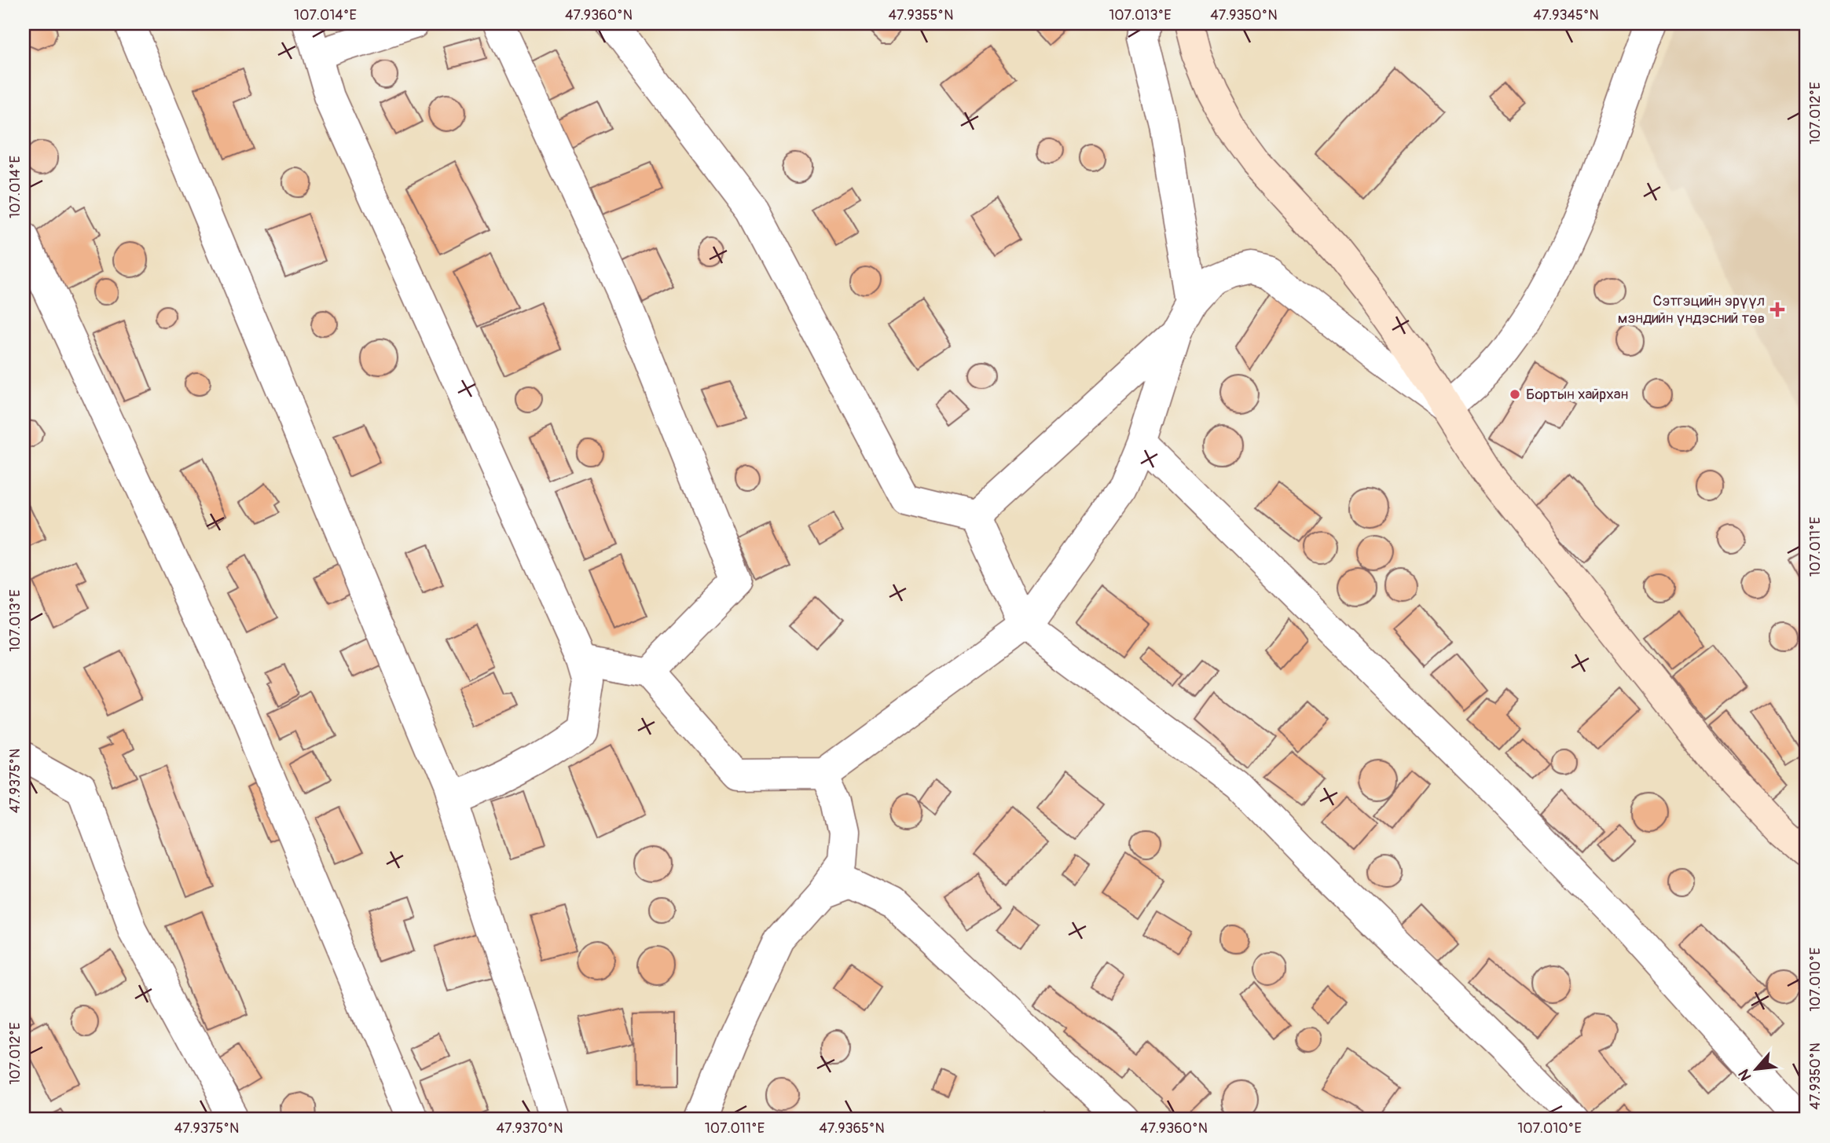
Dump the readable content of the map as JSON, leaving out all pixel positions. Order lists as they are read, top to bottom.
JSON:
{
  "places": {
    "health": ["Сэтгэцийн эрүүл мэндийн үндэсний төв"],
    "other": ["Бортын хайрхан"]
  },
  "north": "bottom left",
  "coordinates": [
    "107.014°E",
    "47.9360°N",
    "47.9355°N",
    "107.013°E",
    "47.9350°N",
    "47.9345°N",
    "107.012°E",
    "107.011°E",
    "47.9375°N",
    "107.010°E",
    "47.9370°N",
    "47.9365°N"
  ]
}
